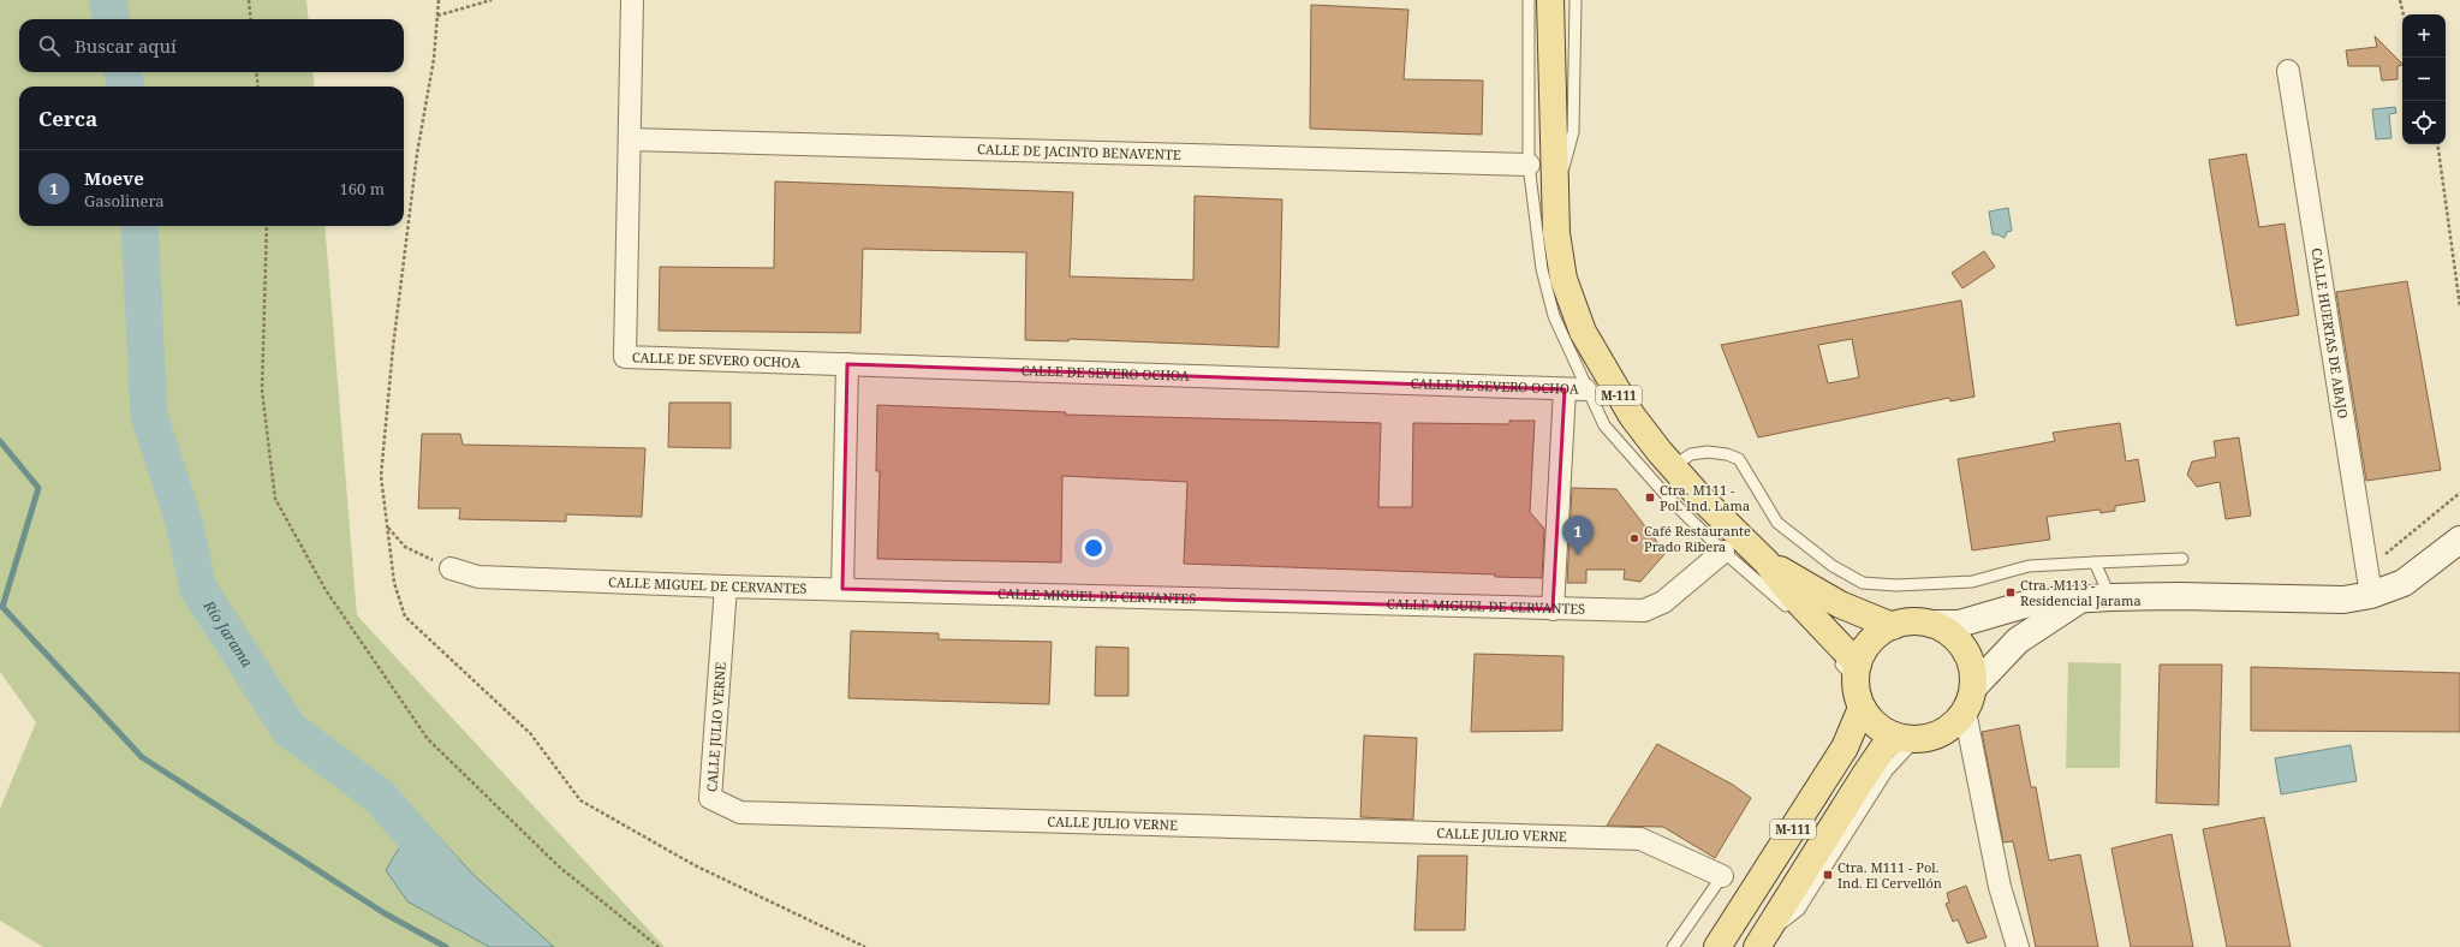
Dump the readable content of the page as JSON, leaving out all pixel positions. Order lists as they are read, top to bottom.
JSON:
{
  "streets": {
    "main road": ["M-111"],
    "street": [
      "CALLE DE JACINTO BENAVENTE",
      "CALLE HUERTAS DE ABAJO",
      "CALLE DE SEVERO OCHOA",
      "CALLE MIGUEL DE CERVANTES",
      "CALLE JULIO VERNE"
    ]
  },
  "crossings": [
    ["CALLE DE JACINTO BENAVENTE", "CALLE DE SEVERO OCHOA"],
    ["CALLE MIGUEL DE CERVANTES", "CALLE JULIO VERNE"]
  ],
  "water": ["Río Jarama"],
  "places": {
    "transit": ["Ctra. M111 - Pol. Ind. Lama", "Ctra. M113 - Residencial Jarama", "Ctra. M111 - Pol. Ind. El Cervellón"],
    "other": ["Café Restaurante Prado Ribera"]
  },
  "page": {
    "map_buttons": ["+", "−"],
    "search": "Buscar aquí",
    "heading": "Cerca",
    "list": [
      {
        "mark": "1",
        "name": "Moeve",
        "note": "Gasolinera",
        "value": "160 m"
      }
    ],
    "pins": "1"
  }
}
